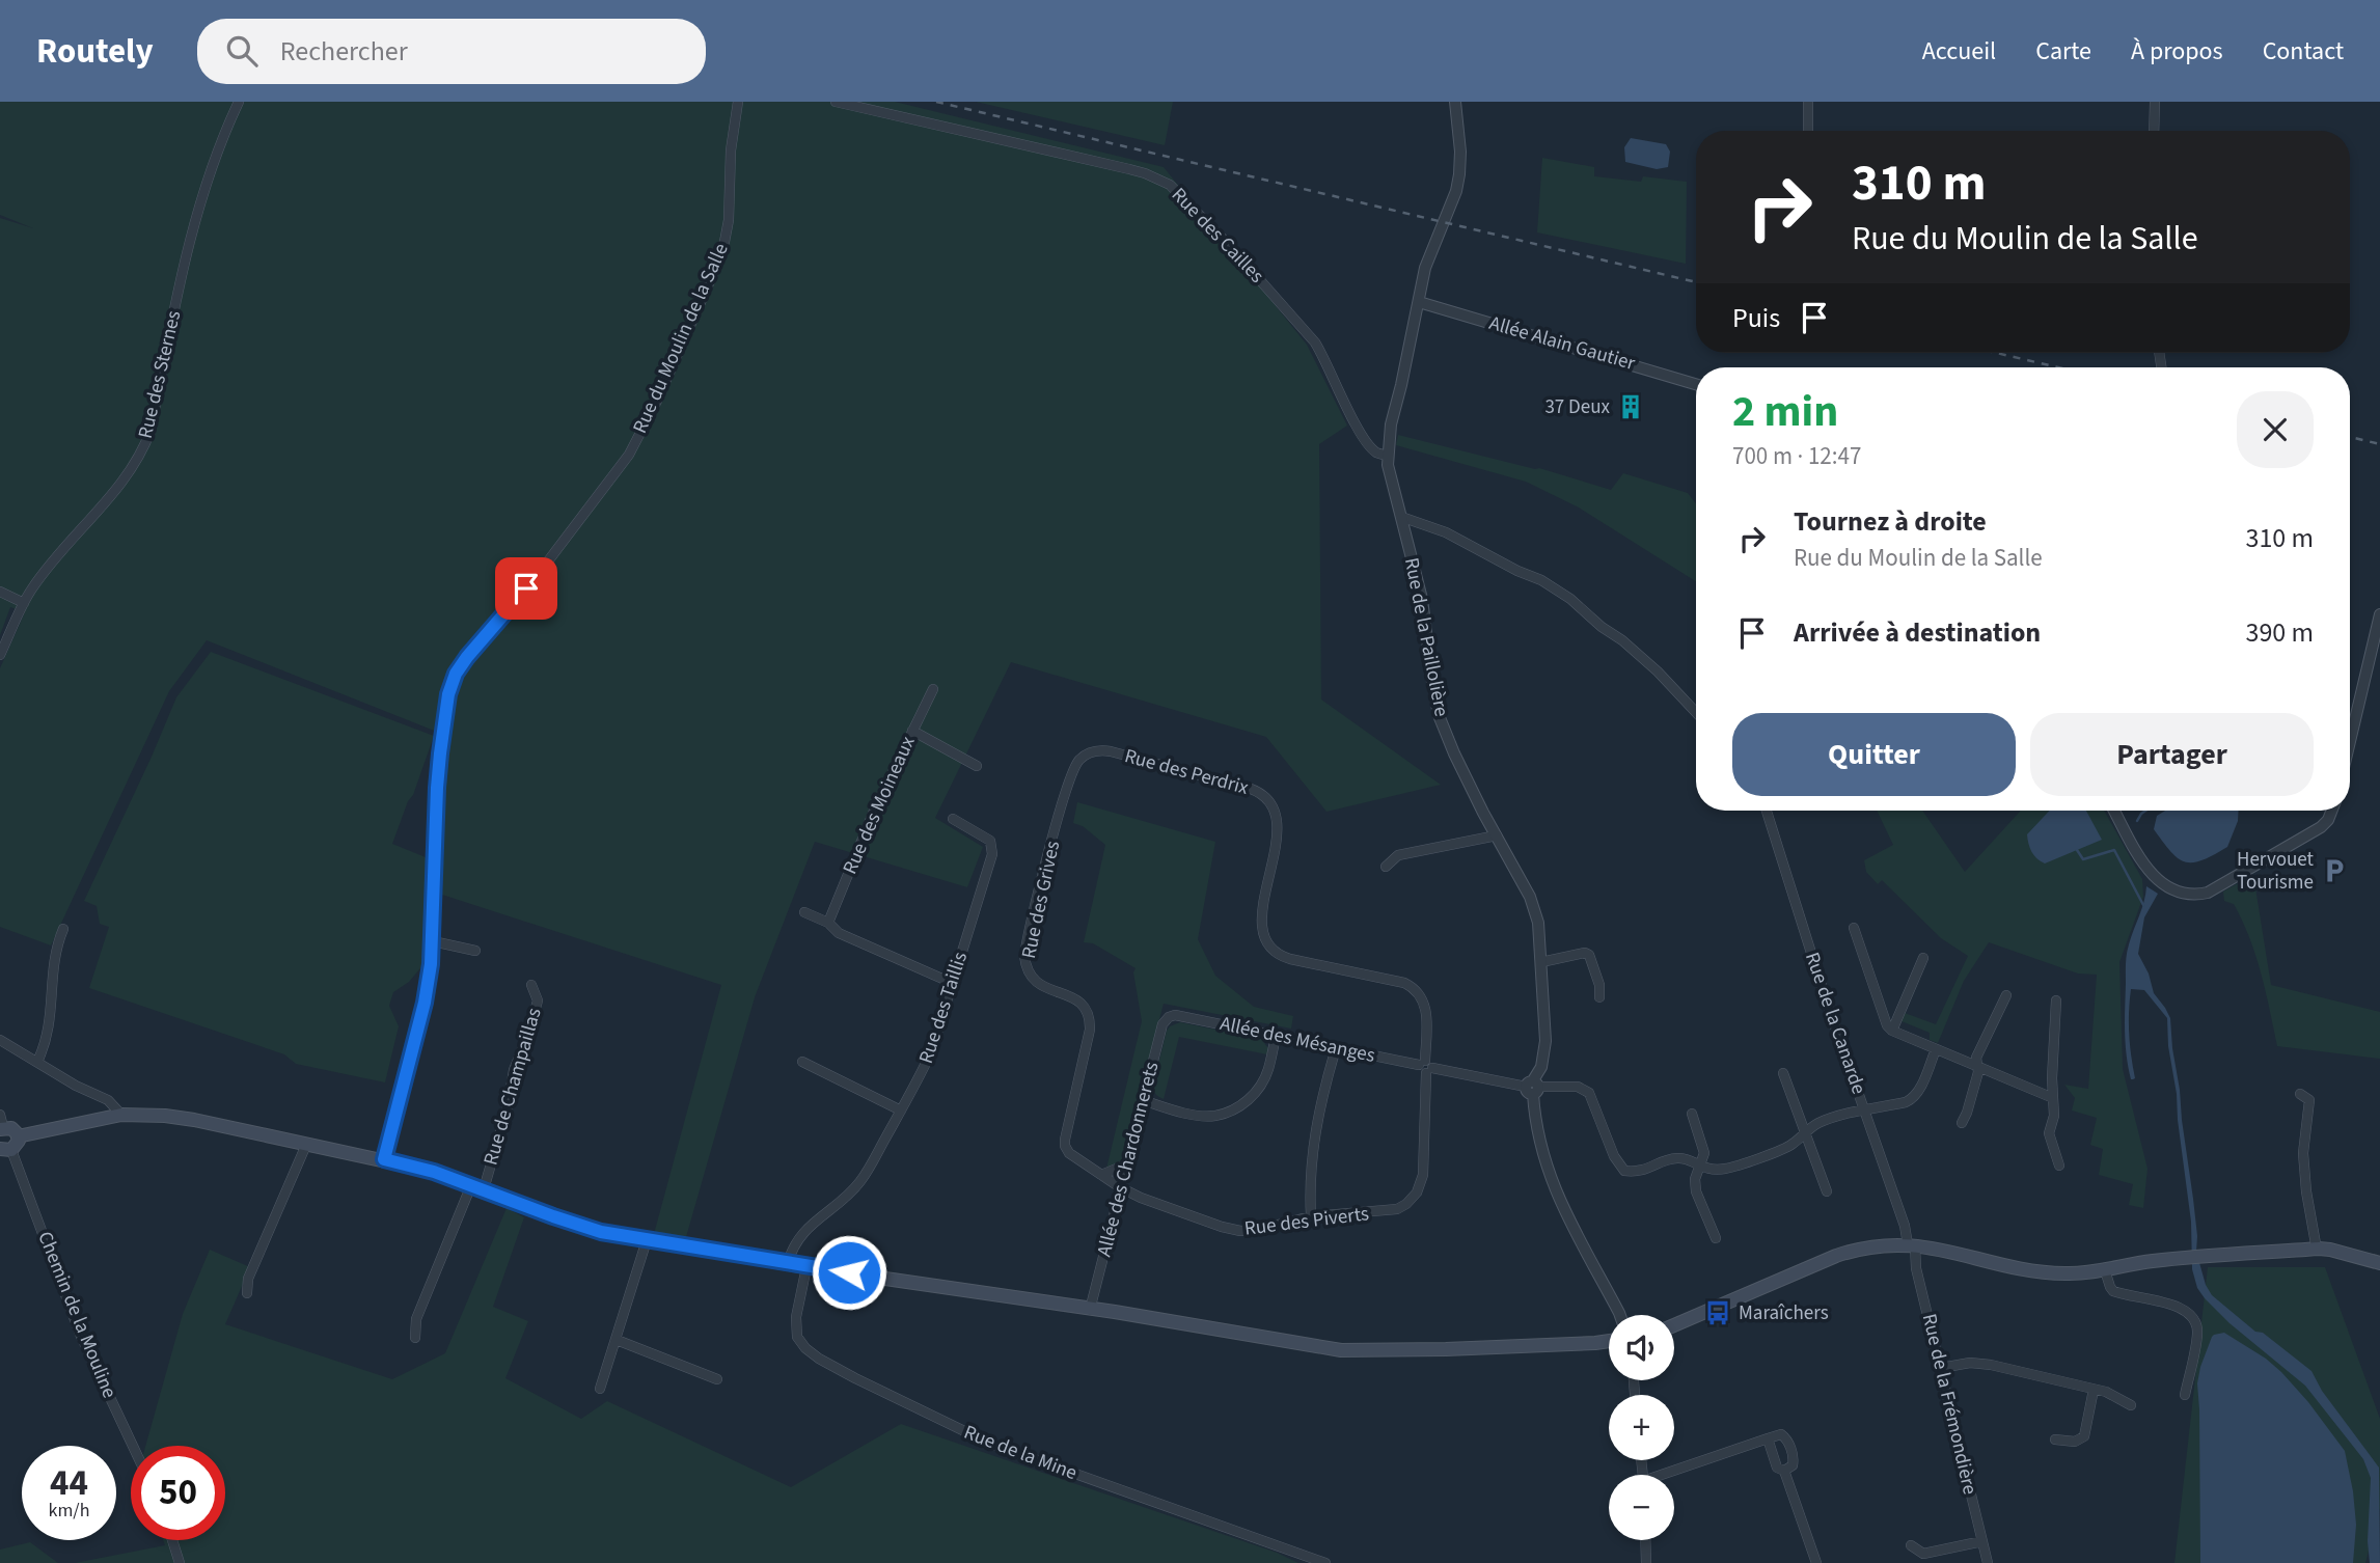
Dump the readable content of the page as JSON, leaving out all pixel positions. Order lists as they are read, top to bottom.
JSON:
{
  "streets": {
    "street": [
      "Rue des Cailles",
      "Rue du Moulin de la Salle",
      "Allée Alain Gautier",
      "Rue des Sternes",
      "Rue de la Paillolière",
      "Rue des Perdrix",
      "Rue des Moineaux",
      "Rue des Grives",
      "Rue des Taillis",
      "Rue de la Canarde",
      "Allée des Mésanges",
      "Rue de Champaillas",
      "Allée des Chardonnerets",
      "Rue des Piverts",
      "Chemin de la Mouline",
      "Rue de la Frémondière",
      "Rue de la Mine"
    ]
  },
  "crossings": [
    ["Rue des Cailles", "Rue de la Paillolière"],
    ["Allée Alain Gautier", "Rue de la Paillolière"],
    ["Rue de la Paillolière", "Allée des Mésanges"],
    ["Rue des Perdrix", "Rue des Grives"],
    ["Rue des Perdrix", "Allée des Mésanges"],
    ["Rue des Perdrix", "Rue des Piverts"],
    ["Rue des Grives", "Allée des Chardonnerets"],
    ["Rue des Grives", "Rue des Piverts"],
    ["Rue de la Canarde", "Rue de la Frémondière"],
    ["Allée des Mésanges", "Allée des Chardonnerets"],
    ["Allée des Mésanges", "Rue des Piverts"],
    ["Allée des Chardonnerets", "Rue des Piverts"]
  ],
  "places": {
    "building": ["37 Deux"],
    "parking": ["Hervouet Tourisme"],
    "bus stop": ["Maraîchers"]
  },
  "page": {
    "header": "Routely",
    "search": "Rechercher",
    "nav": [
      "Accueil",
      "Carte",
      "À propos",
      "Contact"
    ],
    "turn": ["310 m", "Rue du Moulin de la Salle"],
    "then": "Puis",
    "heading": ["2 min", "700 m · 12:47"],
    "list": [
      {
        "name": "Tournez à droite",
        "note": "Rue du Moulin de la Salle",
        "value": "310 m"
      },
      {
        "name": "Arrivée à destination",
        "value": "390 m"
      }
    ],
    "buttons": ["Quitter", "Partager"],
    "map_buttons": ["+", "−"],
    "speed": "44 km/h",
    "limit": "50"
  }
}
